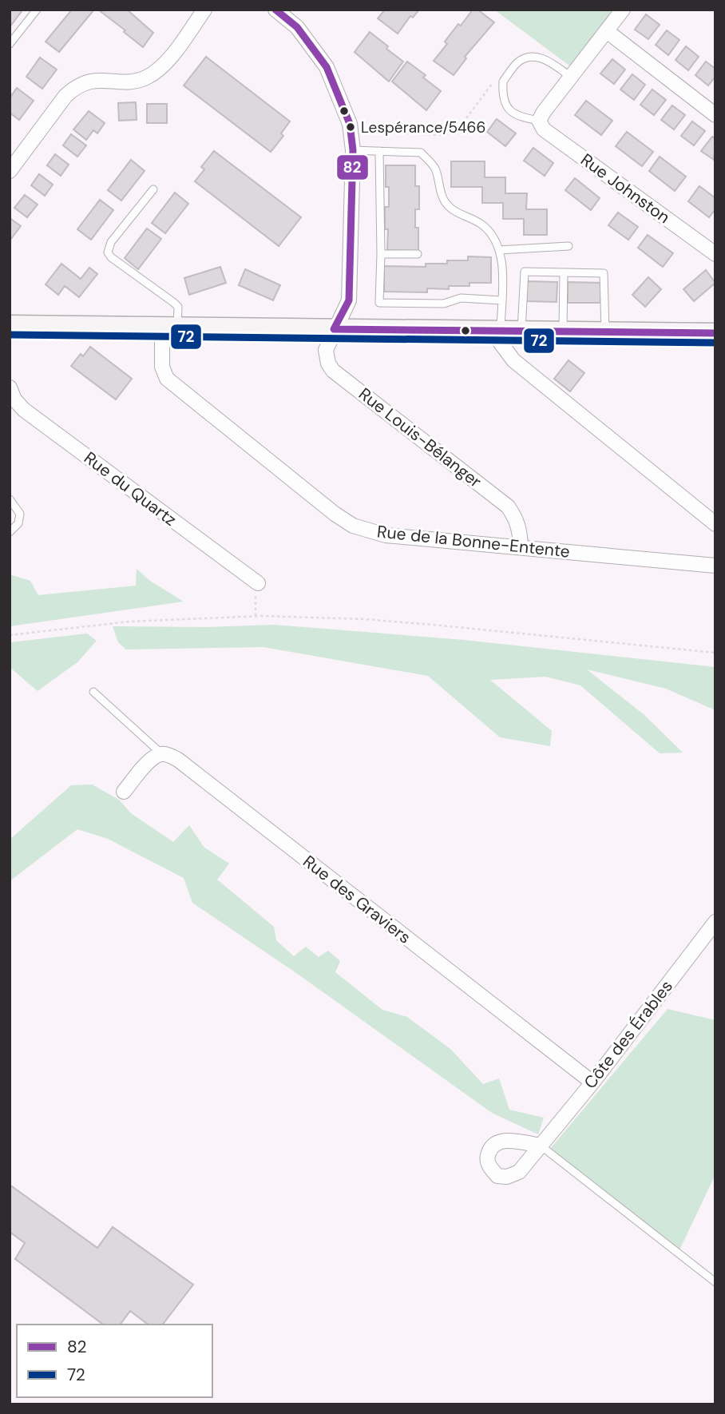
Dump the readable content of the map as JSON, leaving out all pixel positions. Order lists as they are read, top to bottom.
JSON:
{
  "streets": {
    "street": [
      "Rue Johnston",
      "Rue Louis-Bélanger",
      "Rue du Quartz",
      "Rue de la Bonne-Entente",
      "Rue des Graviers",
      "Côte des Érables"
    ]
  },
  "crossings": [
    ["Rue Louis-Bélanger", "Rue de la Bonne-Entente"],
    ["Rue des Graviers", "Côte des Érables"]
  ],
  "places": ["Lespérance/5466"],
  "lines": ["transit line 82", "transit line 72"],
  "legend": ["82", "72"]
}
